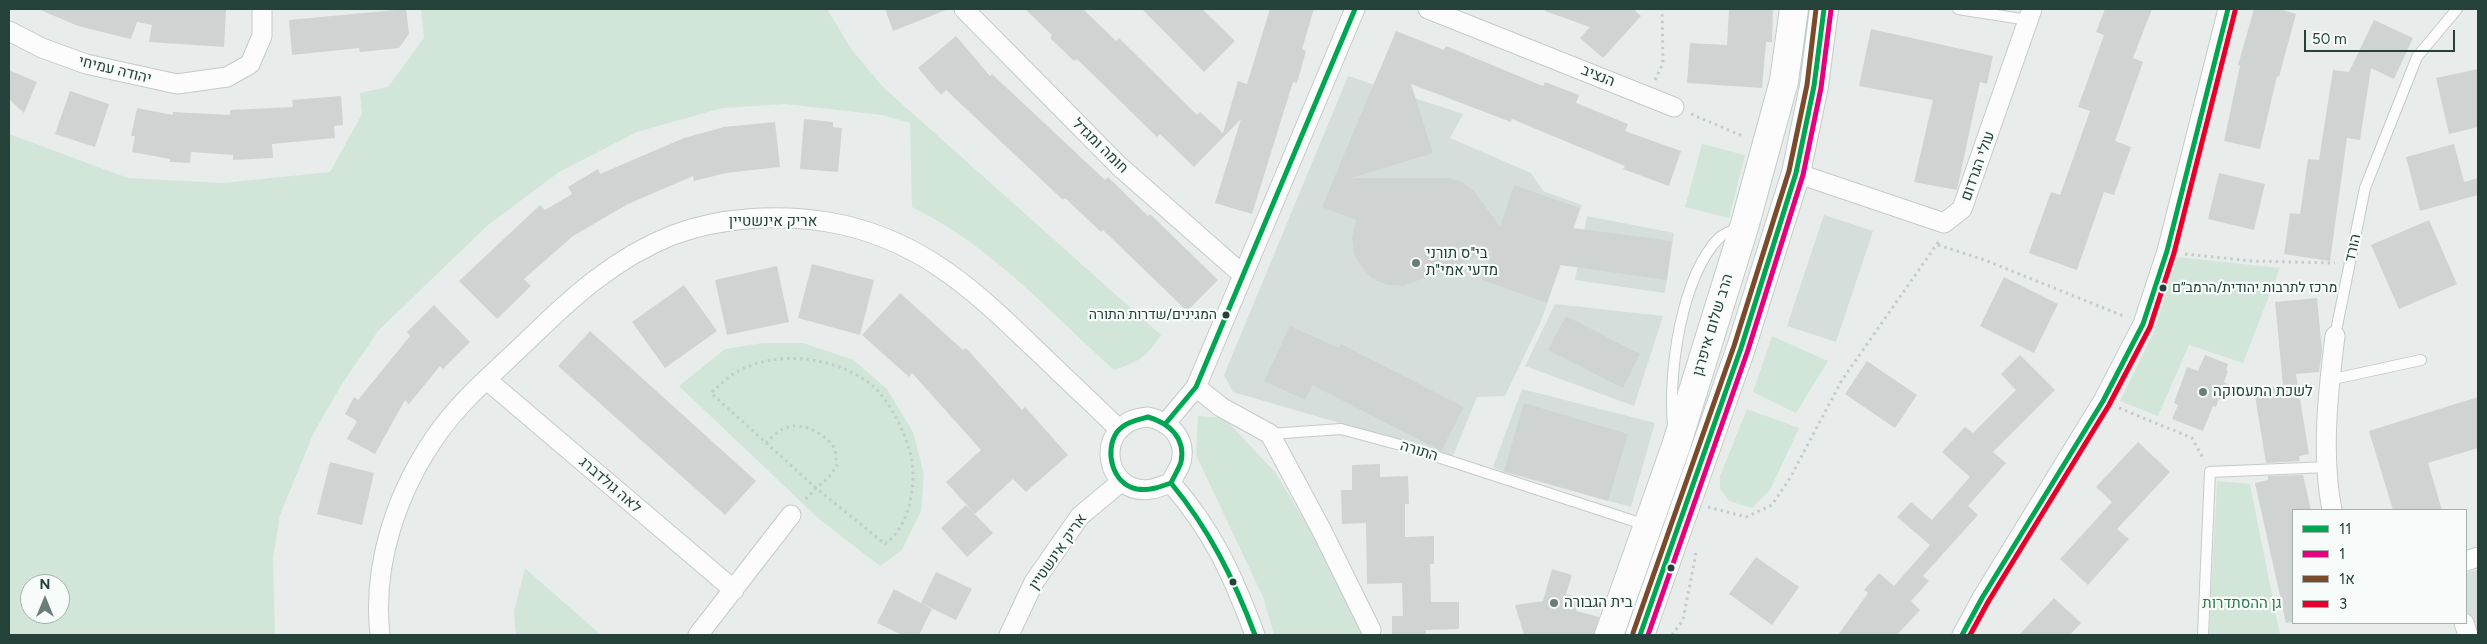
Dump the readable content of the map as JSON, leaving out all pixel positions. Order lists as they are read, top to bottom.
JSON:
{
  "streets": {
    "main road": ["הרב שלום איפרגן"],
    "street": [
      "יהודה עמיחי",
      "הנציב",
      "חומה ומגדל",
      "עולי הגרדום",
      "אריק אינשטיין",
      "הורד",
      "לאה גולדברג"
    ],
    "lane": ["התורה"]
  },
  "crossings": [
    ["אריק אינשטיין", "לאה גולדברג"],
    ["הרב שלום איפרגן", "התורה"]
  ],
  "parks": ["גן ההסתדרות"],
  "places": [
    "בי\"ס תורני מדעי אמי\"ת",
    "מרכז לתרבות יהודית/הרמב״ם",
    "המגינים/שדרות התורה",
    "לשכת התעסוקה",
    "בית הגבורה"
  ],
  "lines": [
    "transit line 11",
    "transit line 1א",
    "transit line 1",
    "transit line 3"
  ],
  "legend": [
    "11",
    "1",
    "1א",
    "3"
  ],
  "scale_bar": "50 m",
  "north": "top"
}
